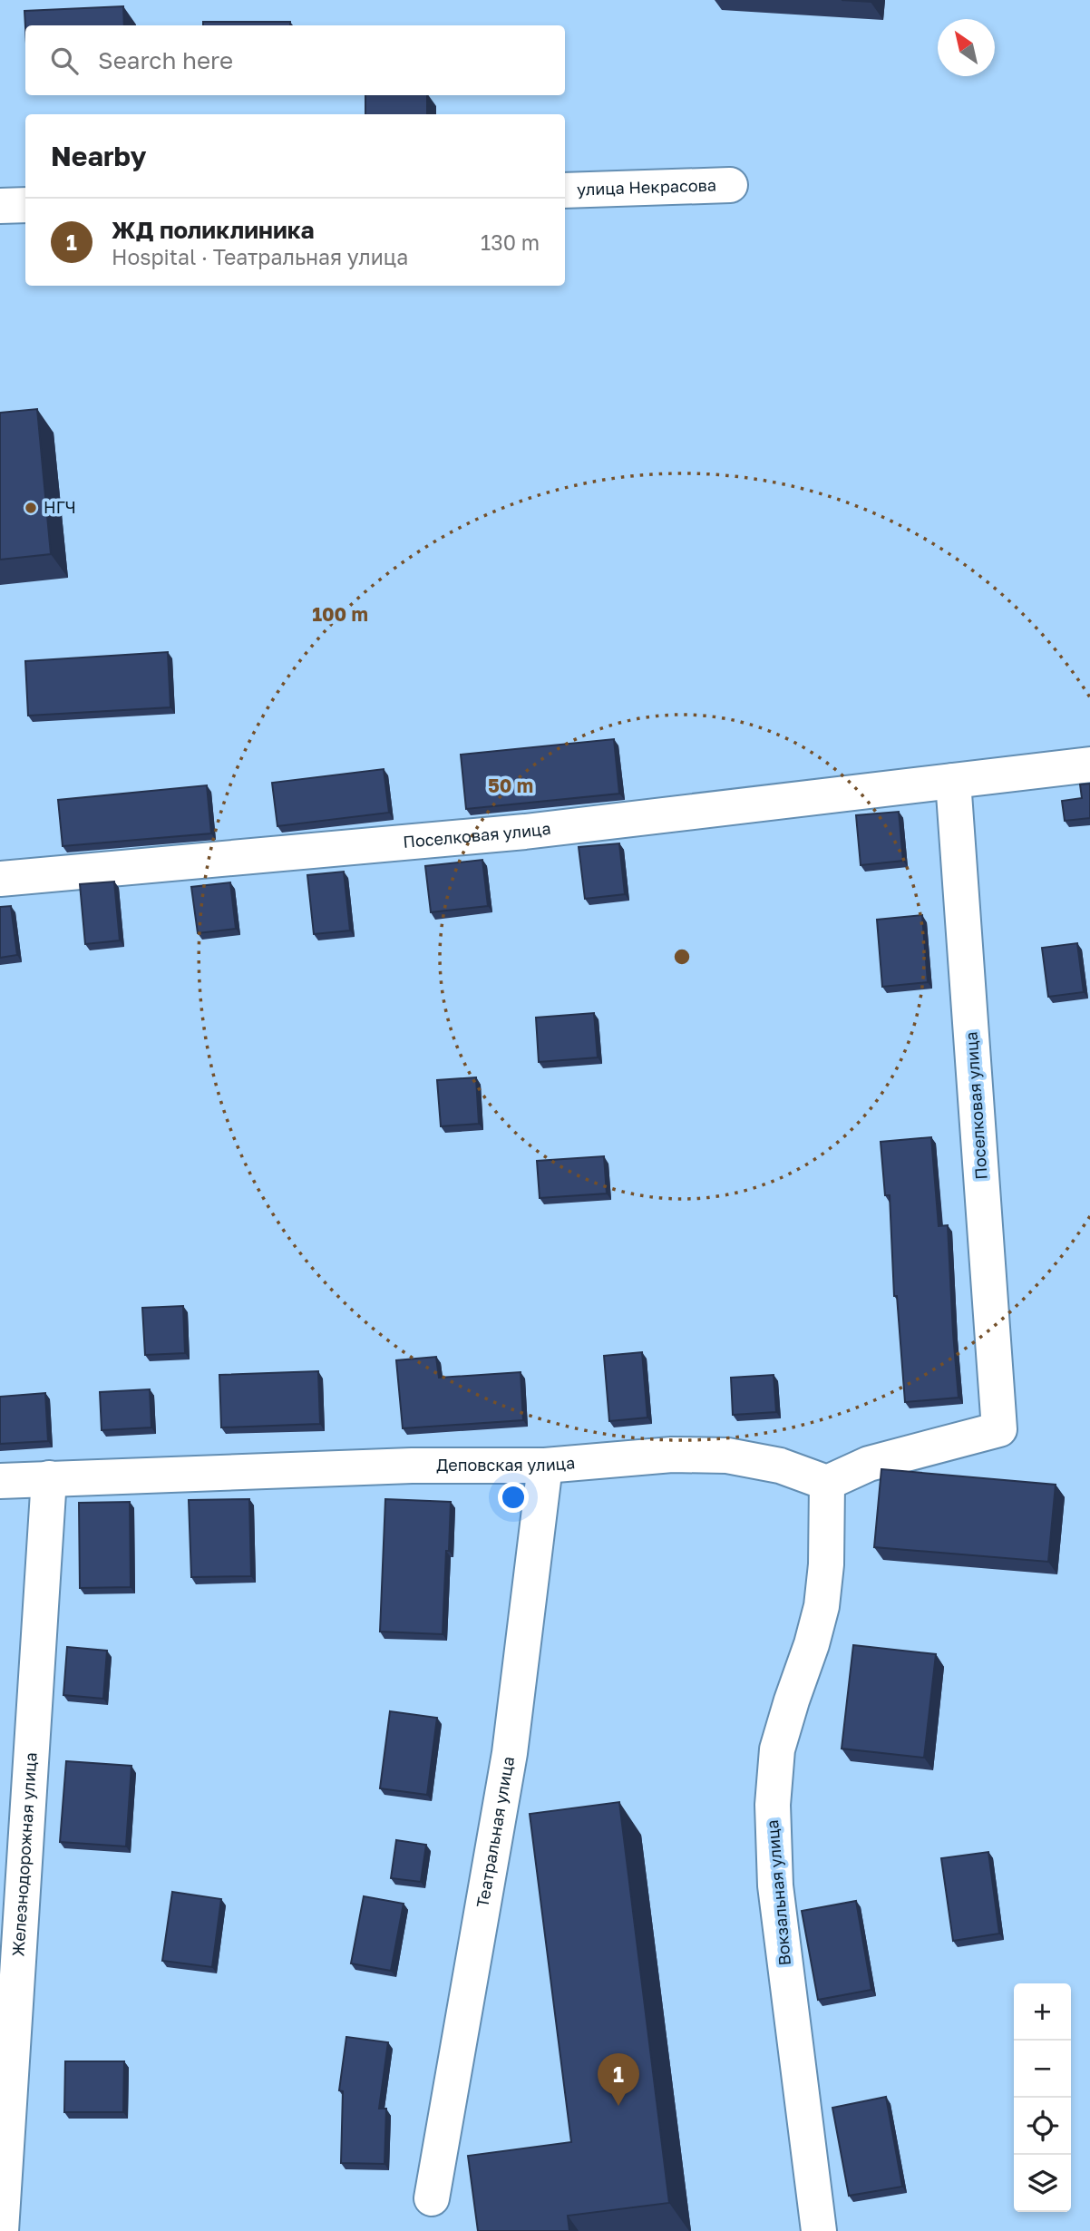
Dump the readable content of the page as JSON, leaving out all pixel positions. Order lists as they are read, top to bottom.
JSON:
{
  "streets": {
    "street": [
      "улица Некрасова",
      "Поселковая улица",
      "Деповская улица",
      "Театральная улица",
      "Железнодорожная улица",
      "Вокзальная улица"
    ]
  },
  "crossings": [
    ["Поселковая улица", "Деповская улица"],
    ["Поселковая улица", "Вокзальная улица"],
    ["Деповская улица", "Театральная улица"],
    ["Деповская улица", "Железнодорожная улица"],
    ["Деповская улица", "Вокзальная улица"]
  ],
  "places": ["НГЧ"],
  "north": "top left",
  "page": {
    "search": "Search here",
    "heading": "Nearby",
    "list": [
      {
        "mark": "1",
        "name": "ЖД поликлиника",
        "note": "Hospital · Театральная улица",
        "value": "130 m"
      }
    ],
    "map_buttons": ["+", "−"],
    "pins": "1"
  },
  "rings": ["100 m", "50 m"]
}
